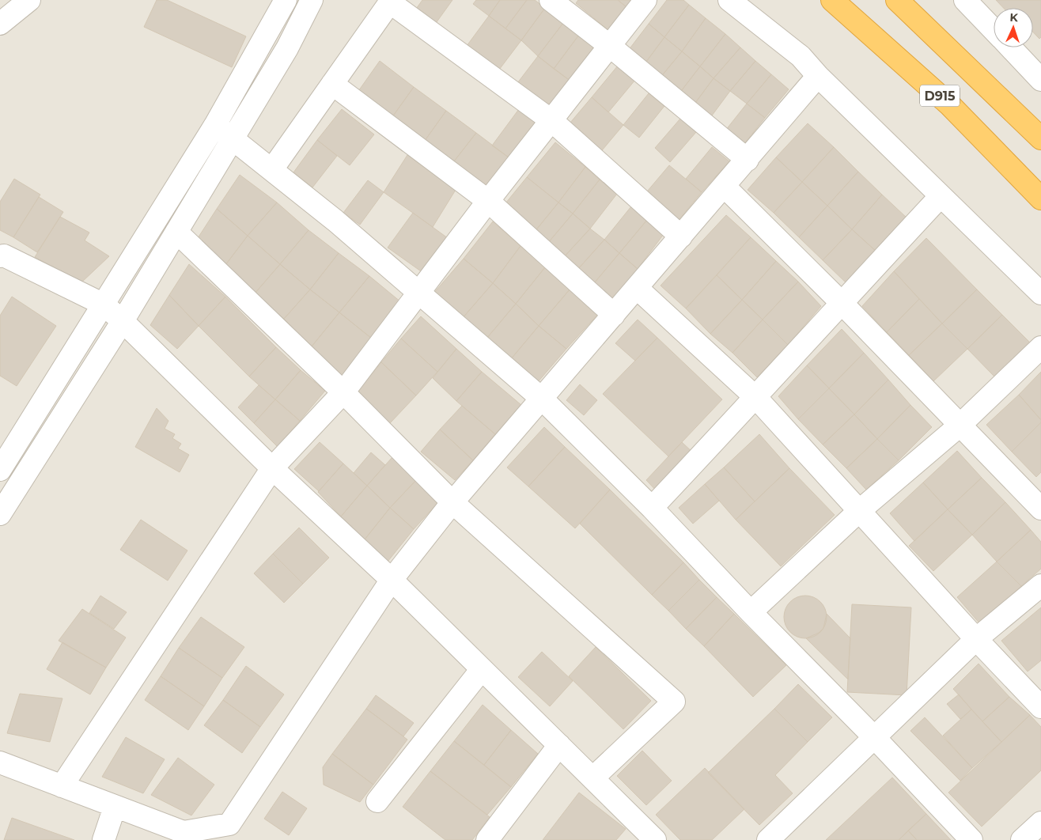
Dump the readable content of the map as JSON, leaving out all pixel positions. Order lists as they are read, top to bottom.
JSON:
{
  "streets": {
    "highway": ["D915"]
  },
  "north": "top"
}
